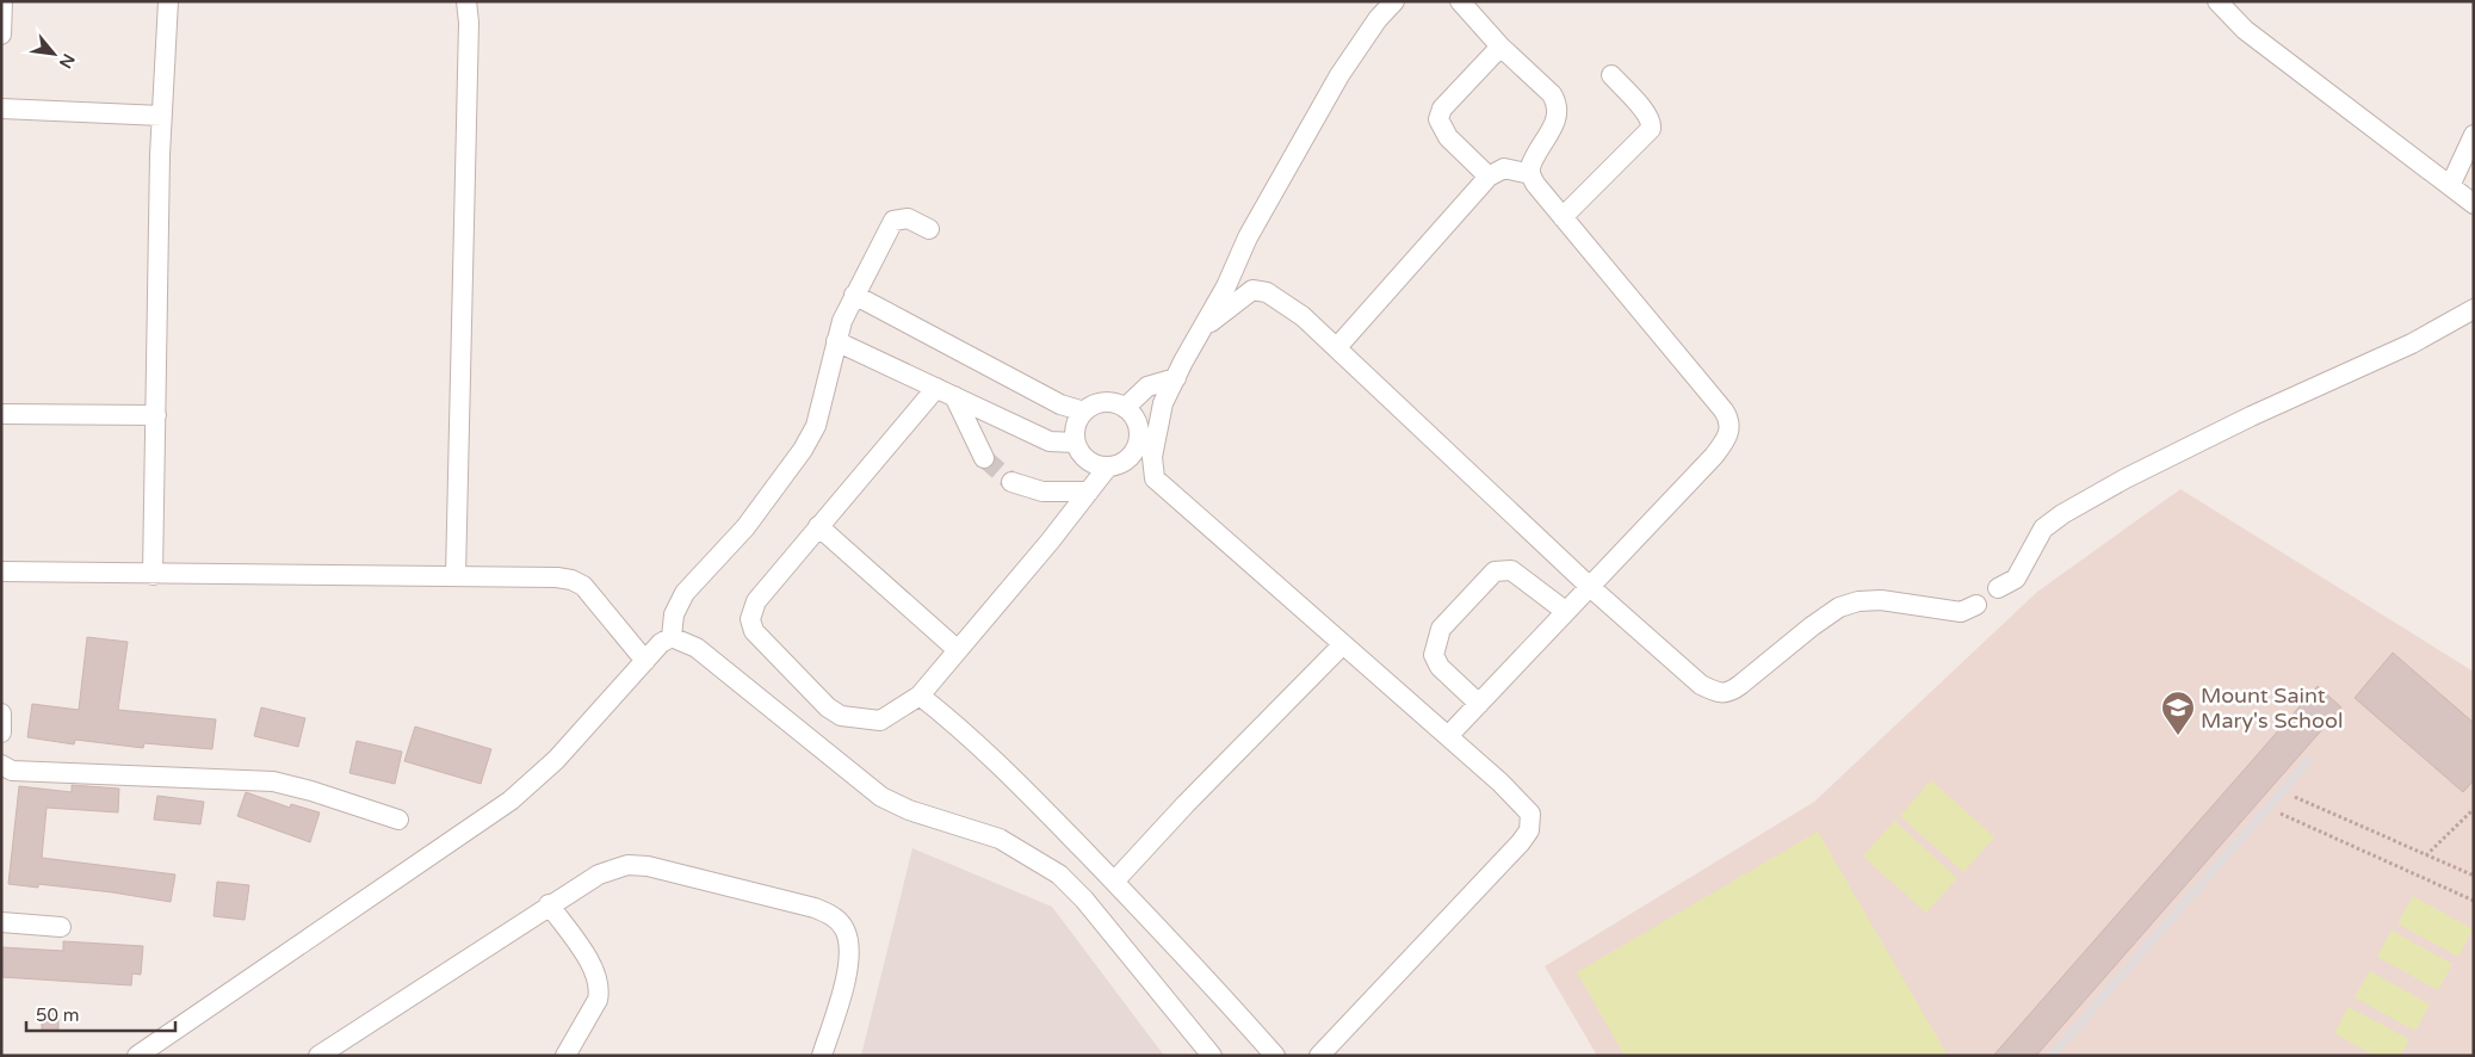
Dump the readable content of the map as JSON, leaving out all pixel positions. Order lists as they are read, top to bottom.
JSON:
{
  "places": {
    "school or university": ["Mount Saint Mary's School"]
  },
  "scale_bar": "50 m",
  "north": "bottom right"
}
